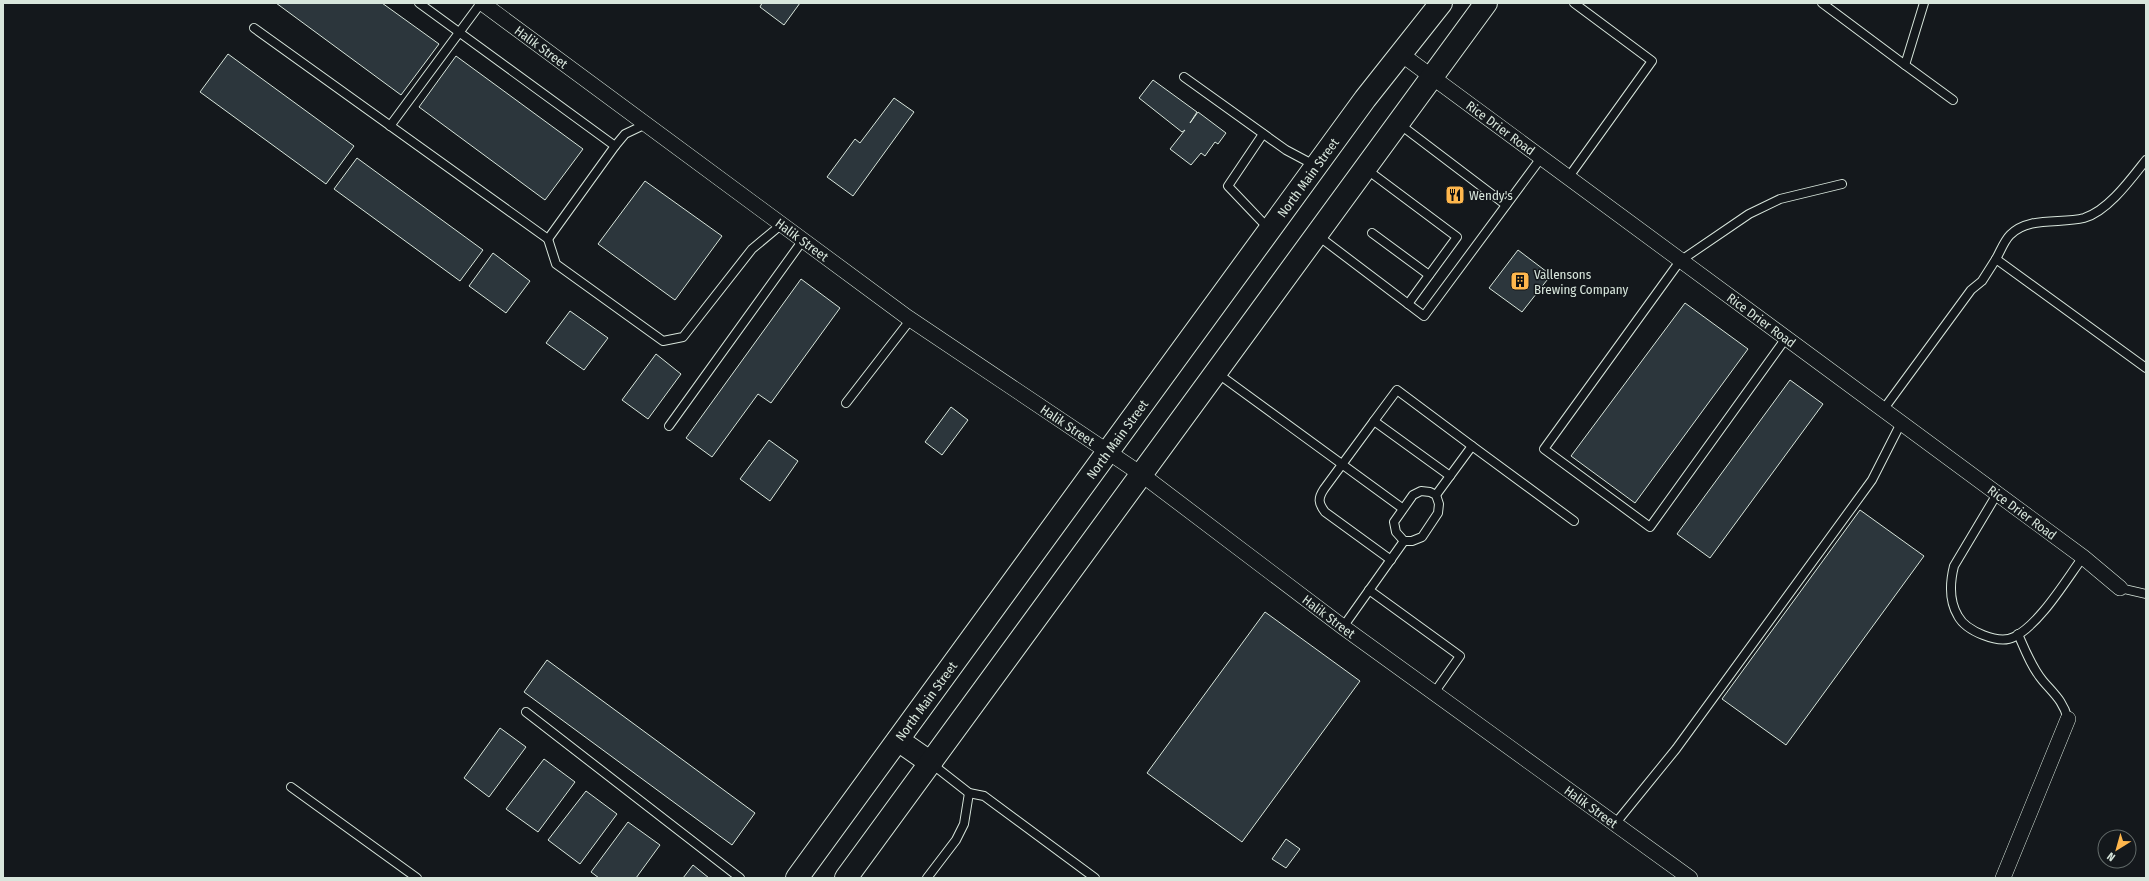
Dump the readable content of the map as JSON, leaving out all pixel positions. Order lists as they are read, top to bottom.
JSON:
{
  "streets": {
    "main road": ["North Main Street"],
    "street": ["Halik Street", "Rice Drier Road"]
  },
  "crossings": [
    ["Halik Street", "North Main Street"],
    ["Rice Drier Road", "North Main Street"]
  ],
  "places": {
    "restaurant": ["Wendy's"],
    "building": ["Vallensons Brewing Company"]
  },
  "north": "bottom left"
}
